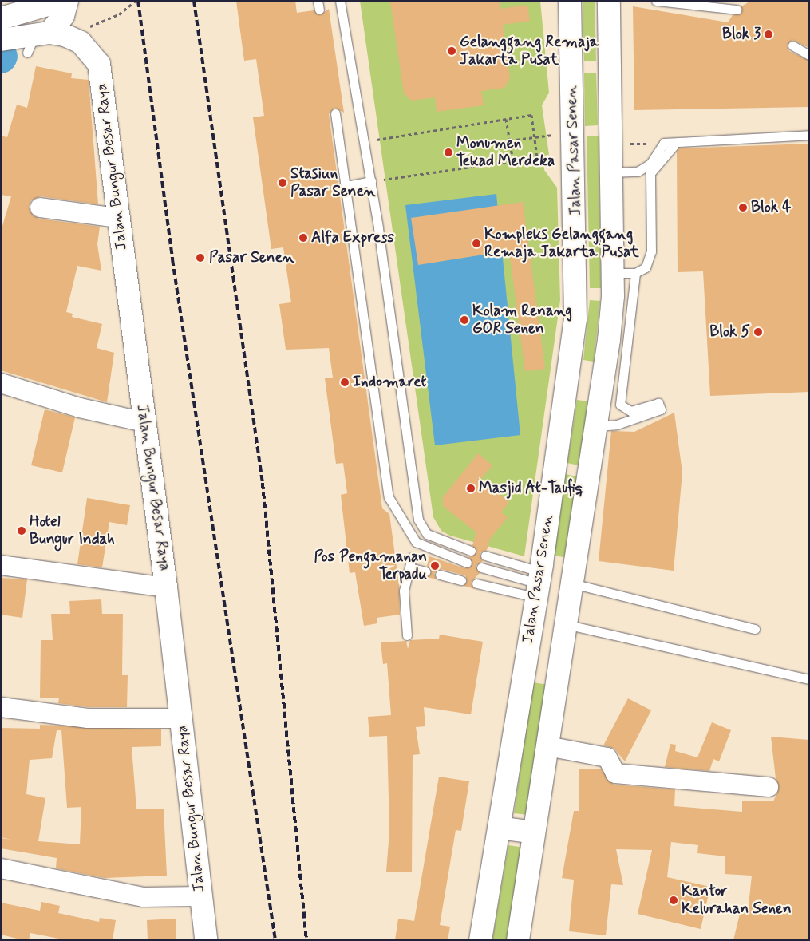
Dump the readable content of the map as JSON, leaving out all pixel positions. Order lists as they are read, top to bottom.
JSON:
{
  "streets": {
    "main road": ["Jalan Pasar Senen", "Jalan Bungur Besar Raya"]
  },
  "places": [
    "Blok 3",
    "Gelanggang Remaja Jakarta Pusat",
    "Monumen Tekad Merdeka",
    "Stasiun Pasar Senen",
    "Blok 4",
    "Alfa Express",
    "Kompleks Gelanggang Remaja Jakarta Pusat",
    "Pasar Senen",
    "Kolam Renang GOR Senen",
    "Blok 5",
    "Indomaret",
    "Masjid At-Taufiq",
    "Hotel Bungur Indah",
    "Pos Pengamanan Terpadu",
    "Kantor Kelurahan Senen"
  ]
}
